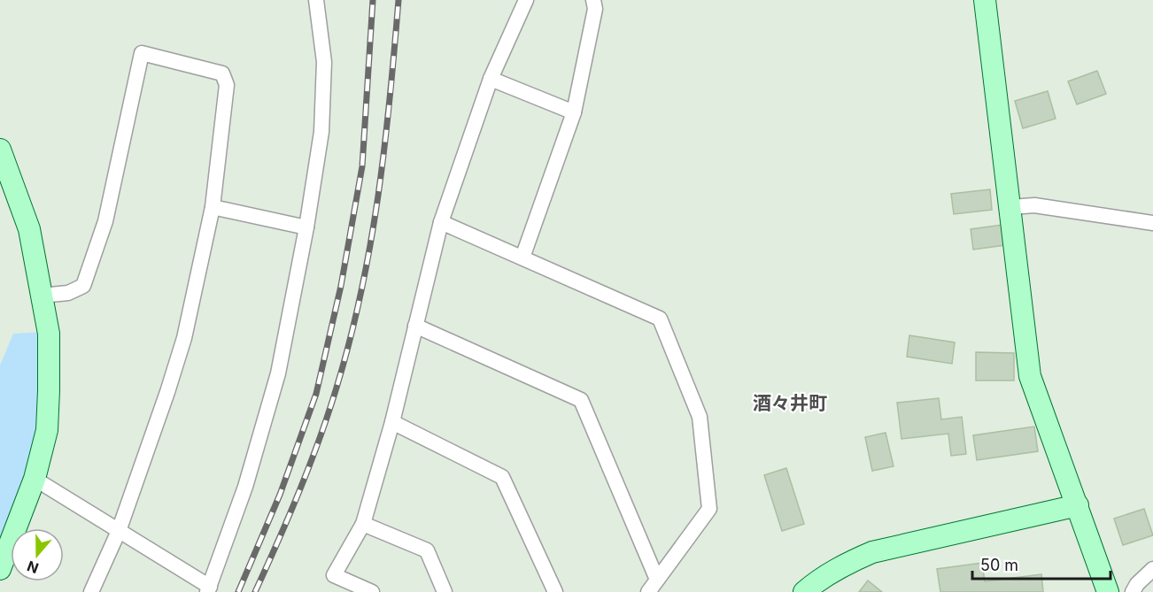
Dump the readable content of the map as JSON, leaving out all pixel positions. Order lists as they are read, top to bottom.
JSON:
{
  "districts": ["酒々井町"],
  "scale_bar": "50 m",
  "north": "bottom"
}
